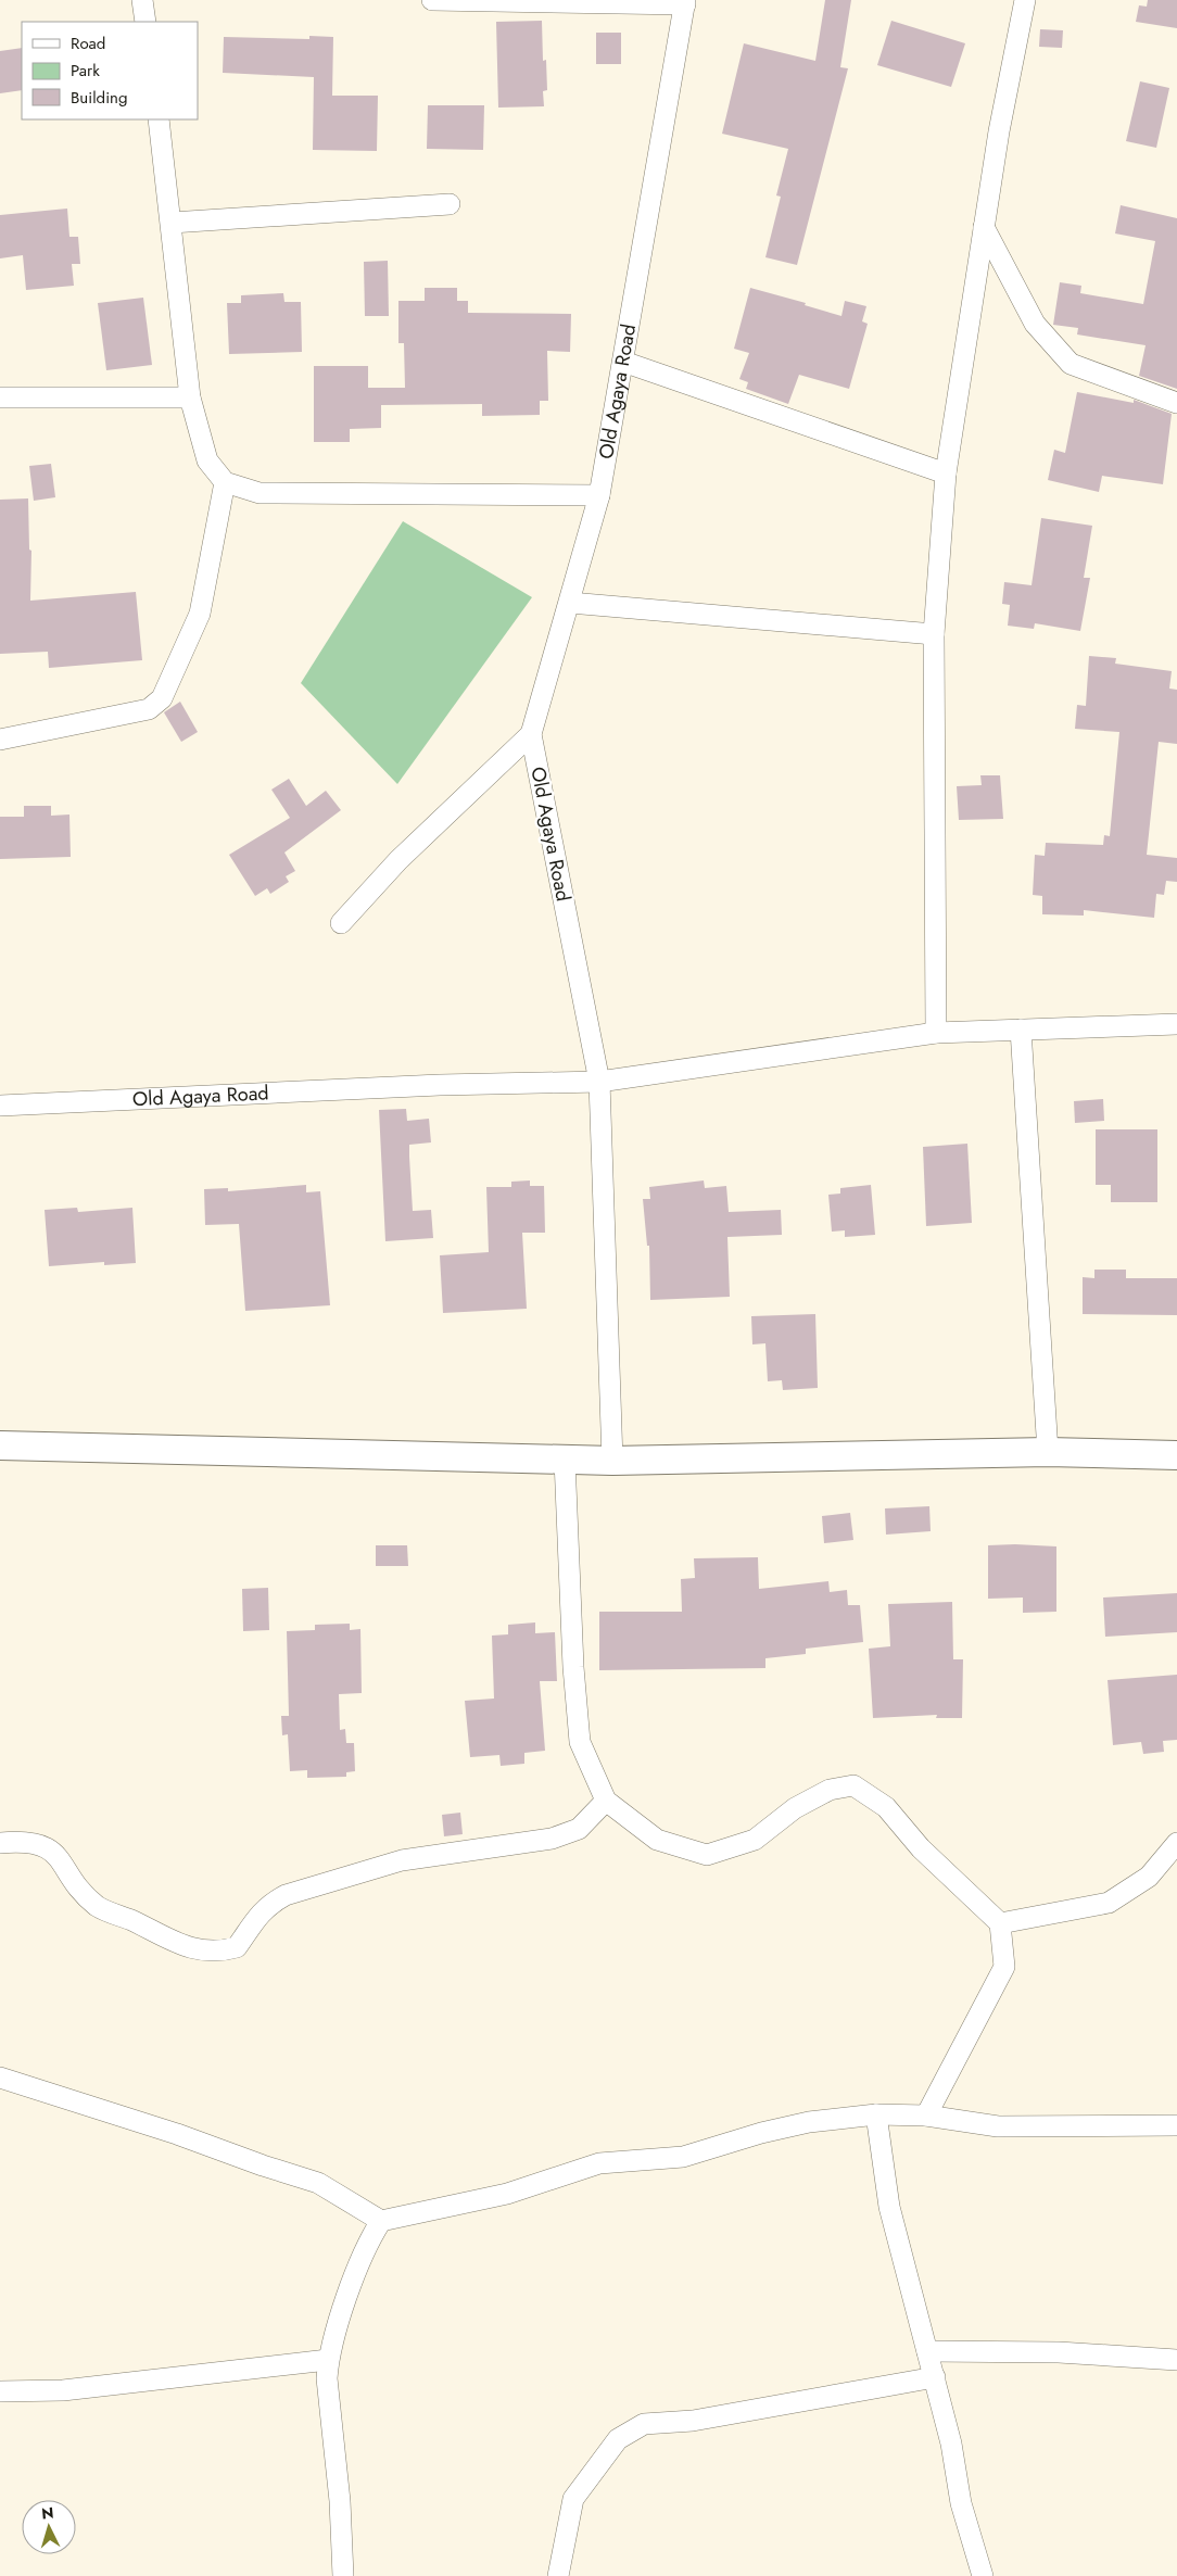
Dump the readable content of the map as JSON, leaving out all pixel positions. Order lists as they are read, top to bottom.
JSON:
{
  "streets": {
    "street": ["Old Agaya Road"]
  },
  "legend": ["Road", "Park", "Building"],
  "north": "top"
}
